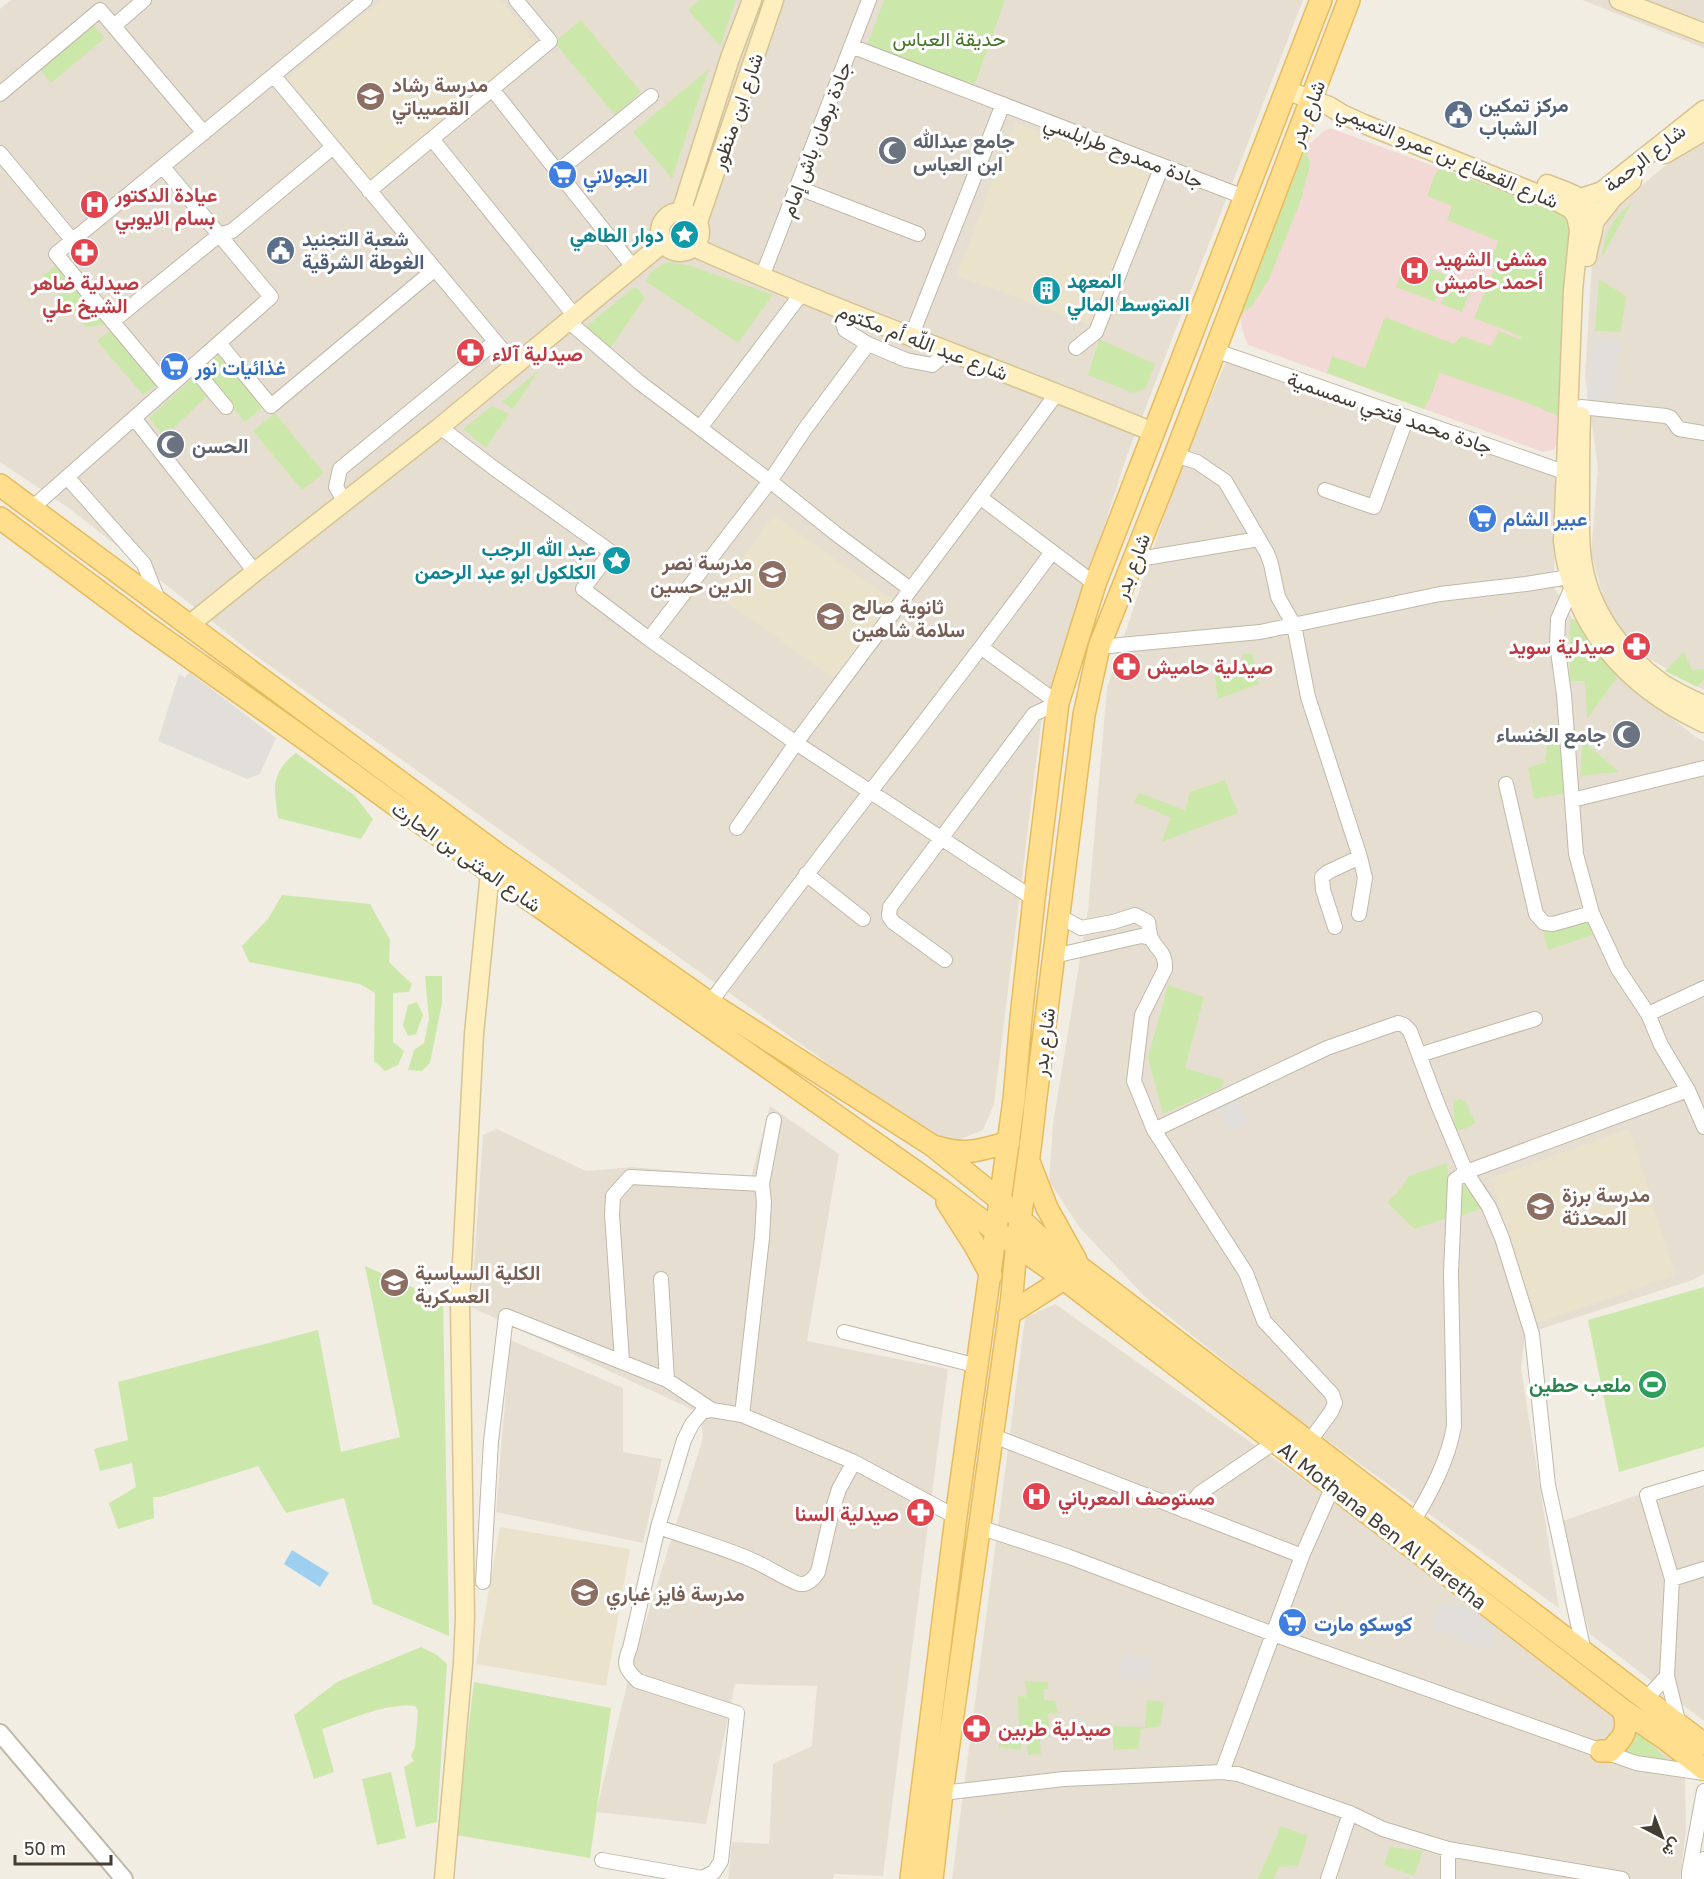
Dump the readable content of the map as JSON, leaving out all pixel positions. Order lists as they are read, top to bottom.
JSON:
{
  "streets": {
    "main road": [
      "شارع ابن منظور",
      "شارع بدر",
      "شارع القعقاع بن عمرو التميمي",
      "شارع الرحمة",
      "شارع عبد اللّه أم مكتوم",
      "شارع المثنى بن الحارث",
      "Al Mothana Ben Al Haretha"
    ],
    "street": ["جادة برهان باش إمام", "جادة ممدوح طرابلسي", "جادة محمد فتحي سمسمية"]
  },
  "crossings": [
    ["شارع ابن منظور", "شارع عبد اللّه أم مكتوم"],
    ["شارع بدر", "جادة ممدوح طرابلسي"],
    ["شارع بدر", "شارع القعقاع بن عمرو التميمي"],
    ["شارع بدر", "شارع عبد اللّه أم مكتوم"],
    ["شارع بدر", "جادة محمد فتحي سمسمية"],
    ["شارع بدر", "شارع المثنى بن الحارث"],
    ["جادة برهان باش إمام", "جادة ممدوح طرابلسي"],
    ["جادة برهان باش إمام", "شارع عبد اللّه أم مكتوم"],
    ["شارع القعقاع بن عمرو التميمي", "شارع الرحمة"],
    ["شارع القعقاع بن عمرو التميمي", "جادة محمد فتحي سمسمية"],
    ["شارع المثنى بن الحارث", "Al Mothana Ben Al Haretha"]
  ],
  "parks": ["حديقة العباس"],
  "places": {
    "school or university": [
      "مدرسة رشاد القصيباتي",
      "مدرسة نصر الدين حسين",
      "ثانوية صالح سلامة شاهين",
      "مدرسة برزة المحدثة",
      "الكلية السياسية العسكرية",
      "مدرسة فايز غباري"
    ],
    "public building": ["مركز تمكين الشباب", "شعبة التجنيد الغوطة الشرقية"],
    "mosque": ["جامع عبدالله ابن العباس", "الحسن", "جامع الخنساء"],
    "supermarket": [
      "الجولاني",
      "غذائيات نور",
      "عبير الشام",
      "كوسكو مارت"
    ],
    "hospital": ["عيادة الدكتور بسام الايوبي", "مشفى الشهيد أحمد حاميش", "مستوصف المعرباني"],
    "place": ["دوار الطاهي", "عبد الله الرجب الكلكول ابو عبد الرحمن"],
    "pharmacy": [
      "صيدلية ضاهر الشيخ علي",
      "صيدلية آلاء",
      "صيدلية سويد",
      "صيدلية حاميش",
      "صيدلية السنا",
      "صيدلية طربين"
    ],
    "building": ["المعهد المتوسط المالي"],
    "sports": ["ملعب حطين"]
  },
  "scale_bar": "50 m",
  "north": "bottom right"
}
